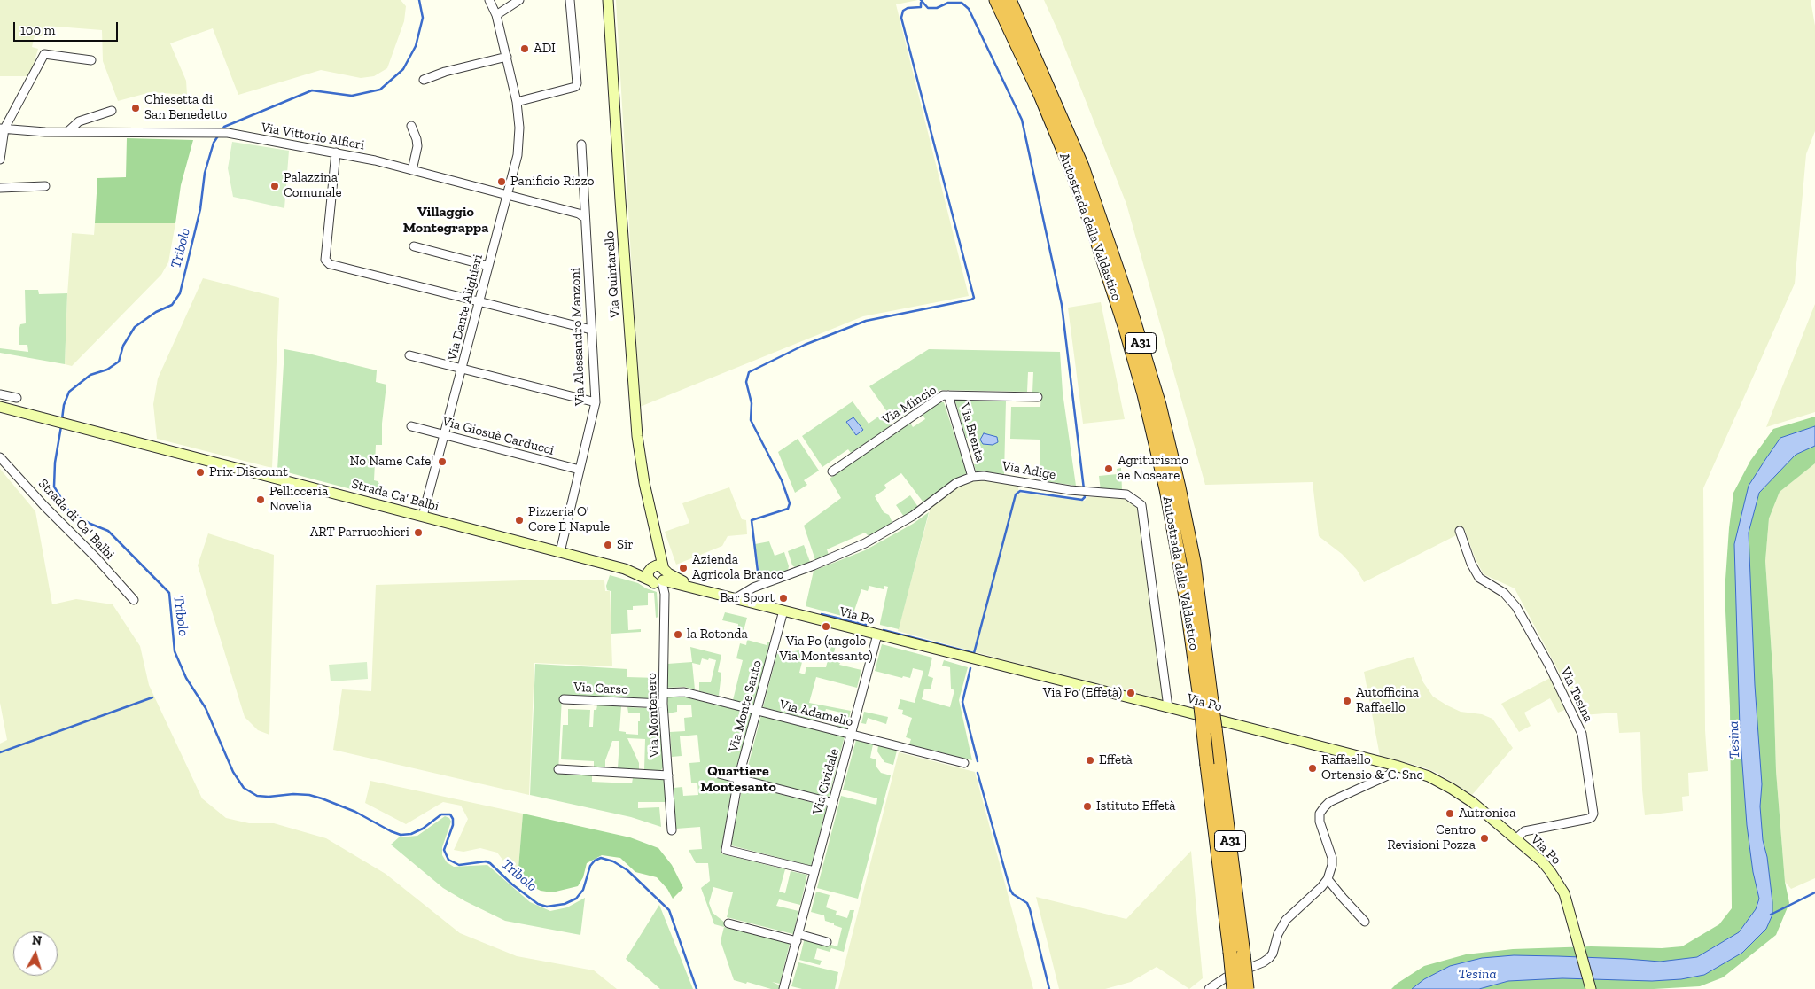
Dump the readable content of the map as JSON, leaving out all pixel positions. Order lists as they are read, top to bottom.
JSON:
{
  "streets": {
    "highway": ["Autostrada della Valdastico", "A31"],
    "main road": ["Via Quintarello", "Strada Ca' Balbi", "Via Po"],
    "street": [
      "Via Vittorio Alfieri",
      "Via Dante Alighieri",
      "Via Alessandro Manzoni",
      "Via Mincio",
      "Via Brenta",
      "Via Giosuè Carducci",
      "Via Adige",
      "Strada di Ca' Balbi",
      "Via Carso",
      "Via Tesina",
      "Via Monte Santo",
      "Via Adamello",
      "Via Montenero",
      "Via Cividale"
    ]
  },
  "crossings": [
    ["Via Vittorio Alfieri", "Via Dante Alighieri"],
    ["Via Vittorio Alfieri", "Via Alessandro Manzoni"],
    ["Autostrada della Valdastico", "A31"],
    ["Via Quintarello", "Strada Ca' Balbi"],
    ["Via Quintarello", "Via Po"],
    ["Via Quintarello", "Via Montenero"],
    ["Via Dante Alighieri", "Via Giosuè Carducci"],
    ["Via Dante Alighieri", "Strada Ca' Balbi"],
    ["Via Alessandro Manzoni", "Via Giosuè Carducci"],
    ["Via Alessandro Manzoni", "Strada Ca' Balbi"],
    ["Via Mincio", "Via Brenta"],
    ["Via Brenta", "Via Adige"],
    ["Via Adige", "Via Po"],
    ["Strada Ca' Balbi", "Via Po"],
    ["Strada Ca' Balbi", "Via Montenero"],
    ["Via Po", "Via Tesina"],
    ["Via Po", "Via Monte Santo"],
    ["Via Po", "Via Montenero"],
    ["Via Po", "Via Cividale"],
    ["Via Carso", "Via Montenero"],
    ["Via Monte Santo", "Via Adamello"],
    ["Via Monte Santo", "Via Cividale"],
    ["Via Adamello", "Via Montenero"],
    ["Via Adamello", "Via Cividale"]
  ],
  "districts": ["Villaggio Montegrappa", "Quartiere Montesanto"],
  "water": ["Tribolo", "Tesina"],
  "places": [
    "ADI",
    "Chiesetta di San Benedetto",
    "Panificio Rizzo",
    "Palazzina Comunale",
    "No Name Cafe'",
    "Agriturismo ae Noseare",
    "Prix Discount",
    "Pellicceria Novelia",
    "Pizzeria O' Core E Napule",
    "ART Parrucchieri",
    "Sir",
    "Azienda Agricola Branco",
    "Bar Sport",
    "Via Po (angolo Via Montesanto)",
    "la Rotonda",
    "Via Po (Effetà)",
    "Autofficina Raffaello",
    "Effetà",
    "Raffaello Ortensio & C. Snc",
    "Istituto Effetà",
    "Autronica",
    "Centro Revisioni Pozza"
  ],
  "scale_bar": "100 m",
  "north": "top"
}
